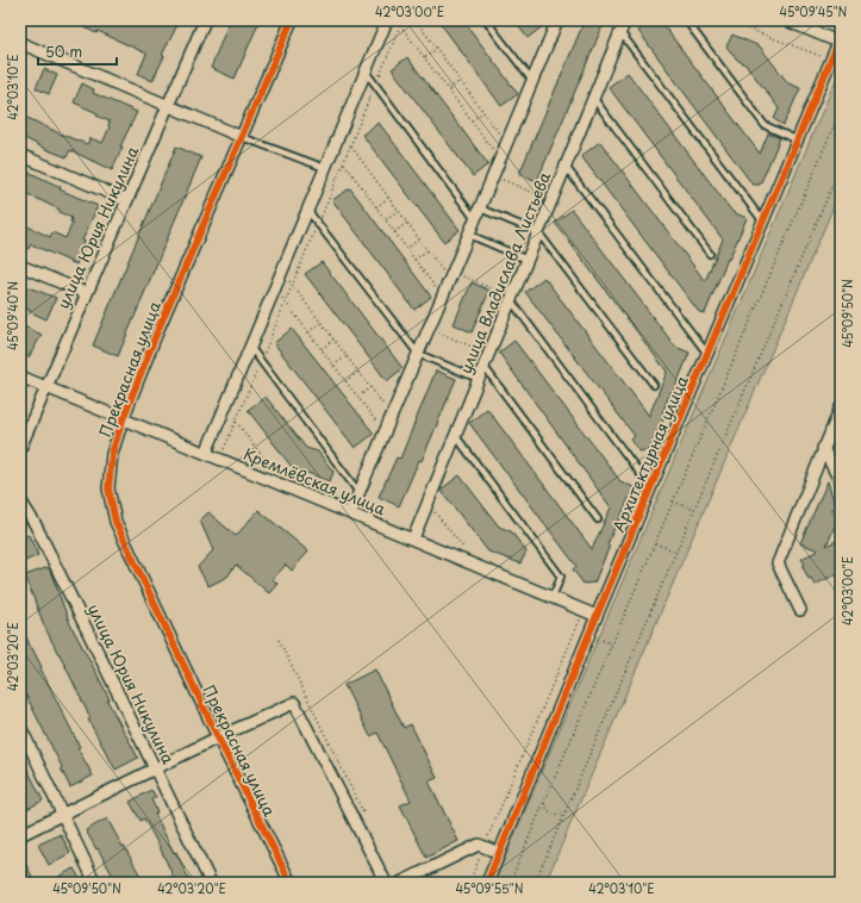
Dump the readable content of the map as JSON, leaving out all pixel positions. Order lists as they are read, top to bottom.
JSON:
{
  "streets": {
    "street": [
      "улица Юрия Никулина",
      "улица Владислава Листьева",
      "Прекрасная улица",
      "Архитектурная улица",
      "Кремлёвская улица"
    ]
  },
  "crossings": [
    ["улица Юрия Никулина", "Кремлёвская улица"],
    ["улица Владислава Листьева", "Кремлёвская улица"],
    ["Прекрасная улица", "Кремлёвская улица"],
    ["Архитектурная улица", "Кремлёвская улица"]
  ],
  "scale_bar": "50 m",
  "coordinates": [
    "42°03'00\"E",
    "45°09'45\"N",
    "42°03'10\"E",
    "45°09'50\"N",
    "45°09'40\"N",
    "42°03'20\"E",
    "45°09'55\"N"
  ]
}
